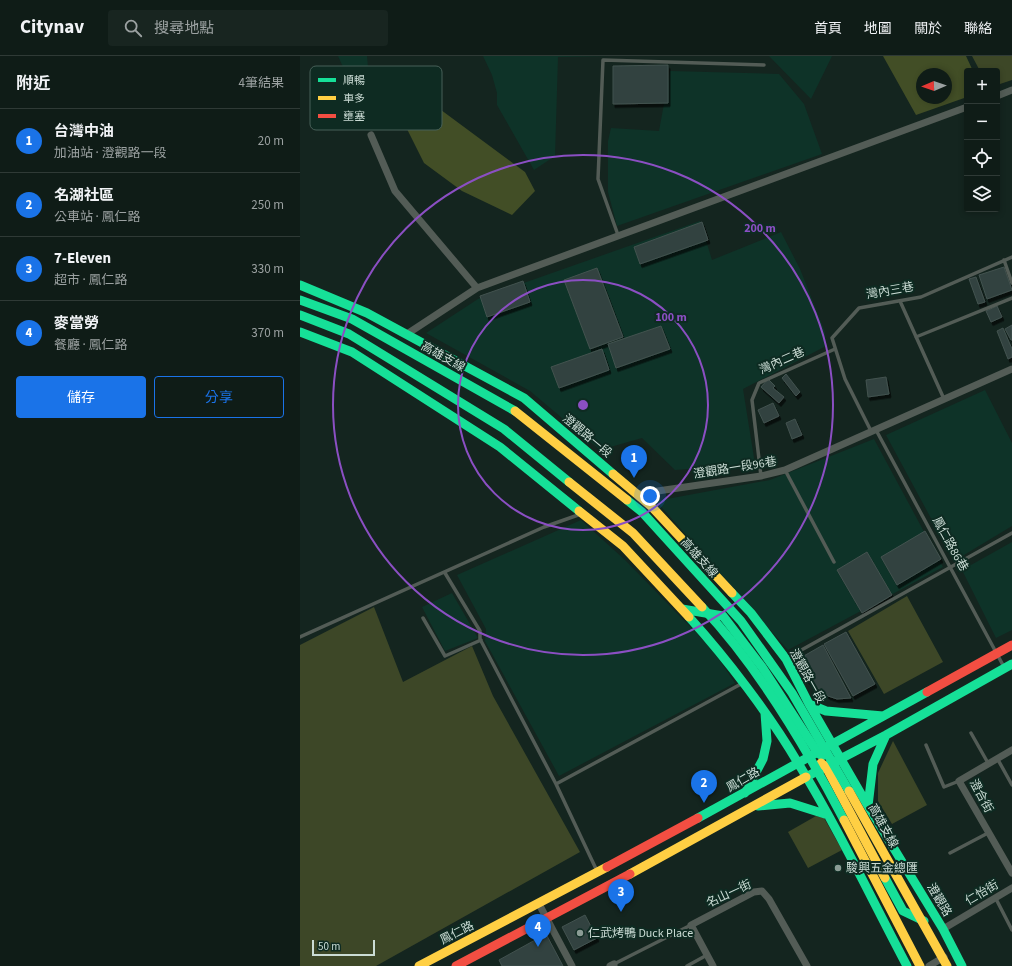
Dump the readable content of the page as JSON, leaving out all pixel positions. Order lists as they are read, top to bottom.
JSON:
{
  "streets": {
    "main road": [
      "高雄支線",
      "澄觀路一段",
      "鳳仁路",
      "澄觀路"
    ],
    "street": [
      "澄觀路一段96巷",
      "澄合街",
      "仁怡街",
      "名山一街"
    ],
    "lane": ["灣內三巷", "灣內二巷", "鳳仁路86巷"]
  },
  "crossings": [
    ["灣內三巷", "灣內二巷"],
    ["灣內三巷", "澄觀路一段96巷"],
    ["灣內三巷", "鳳仁路86巷"],
    ["灣內二巷", "澄觀路一段96巷"],
    ["澄觀路一段", "澄觀路一段96巷"],
    ["澄觀路一段", "鳳仁路"],
    ["澄觀路一段", "澄觀路"],
    ["澄觀路一段96巷", "鳳仁路86巷"],
    ["鳳仁路86巷", "鳳仁路"],
    ["鳳仁路", "澄觀路"],
    ["仁怡街", "澄觀路"]
  ],
  "places": ["駿興五金總匯", "仁武烤鴨 Duck Place"],
  "legend": ["順暢", "車多", "壅塞"],
  "scale_bar": "50 m",
  "north": "left",
  "page": {
    "header": "Citynav",
    "search": "搜尋地點",
    "nav": [
      "首頁",
      "地圖",
      "關於",
      "聯絡"
    ],
    "heading": ["附近", "4筆結果"],
    "map_buttons": ["+", "−"],
    "list": [
      {
        "mark": "1",
        "name": "台灣中油",
        "note": "加油站 · 澄觀路一段",
        "value": "20 m"
      },
      {
        "mark": "2",
        "name": "名湖社區",
        "note": "公車站 · 鳳仁路",
        "value": "250 m"
      },
      {
        "mark": "3",
        "name": "7-Eleven",
        "note": "超市 · 鳳仁路",
        "value": "330 m"
      },
      {
        "mark": "4",
        "name": "麥當勞",
        "note": "餐廳 · 鳳仁路",
        "value": "370 m"
      }
    ],
    "buttons": ["儲存", "分享"],
    "pins": [
      "1",
      "2",
      "3",
      "4"
    ],
    "scale": "50 m"
  },
  "rings": ["200 m", "100 m"]
}
